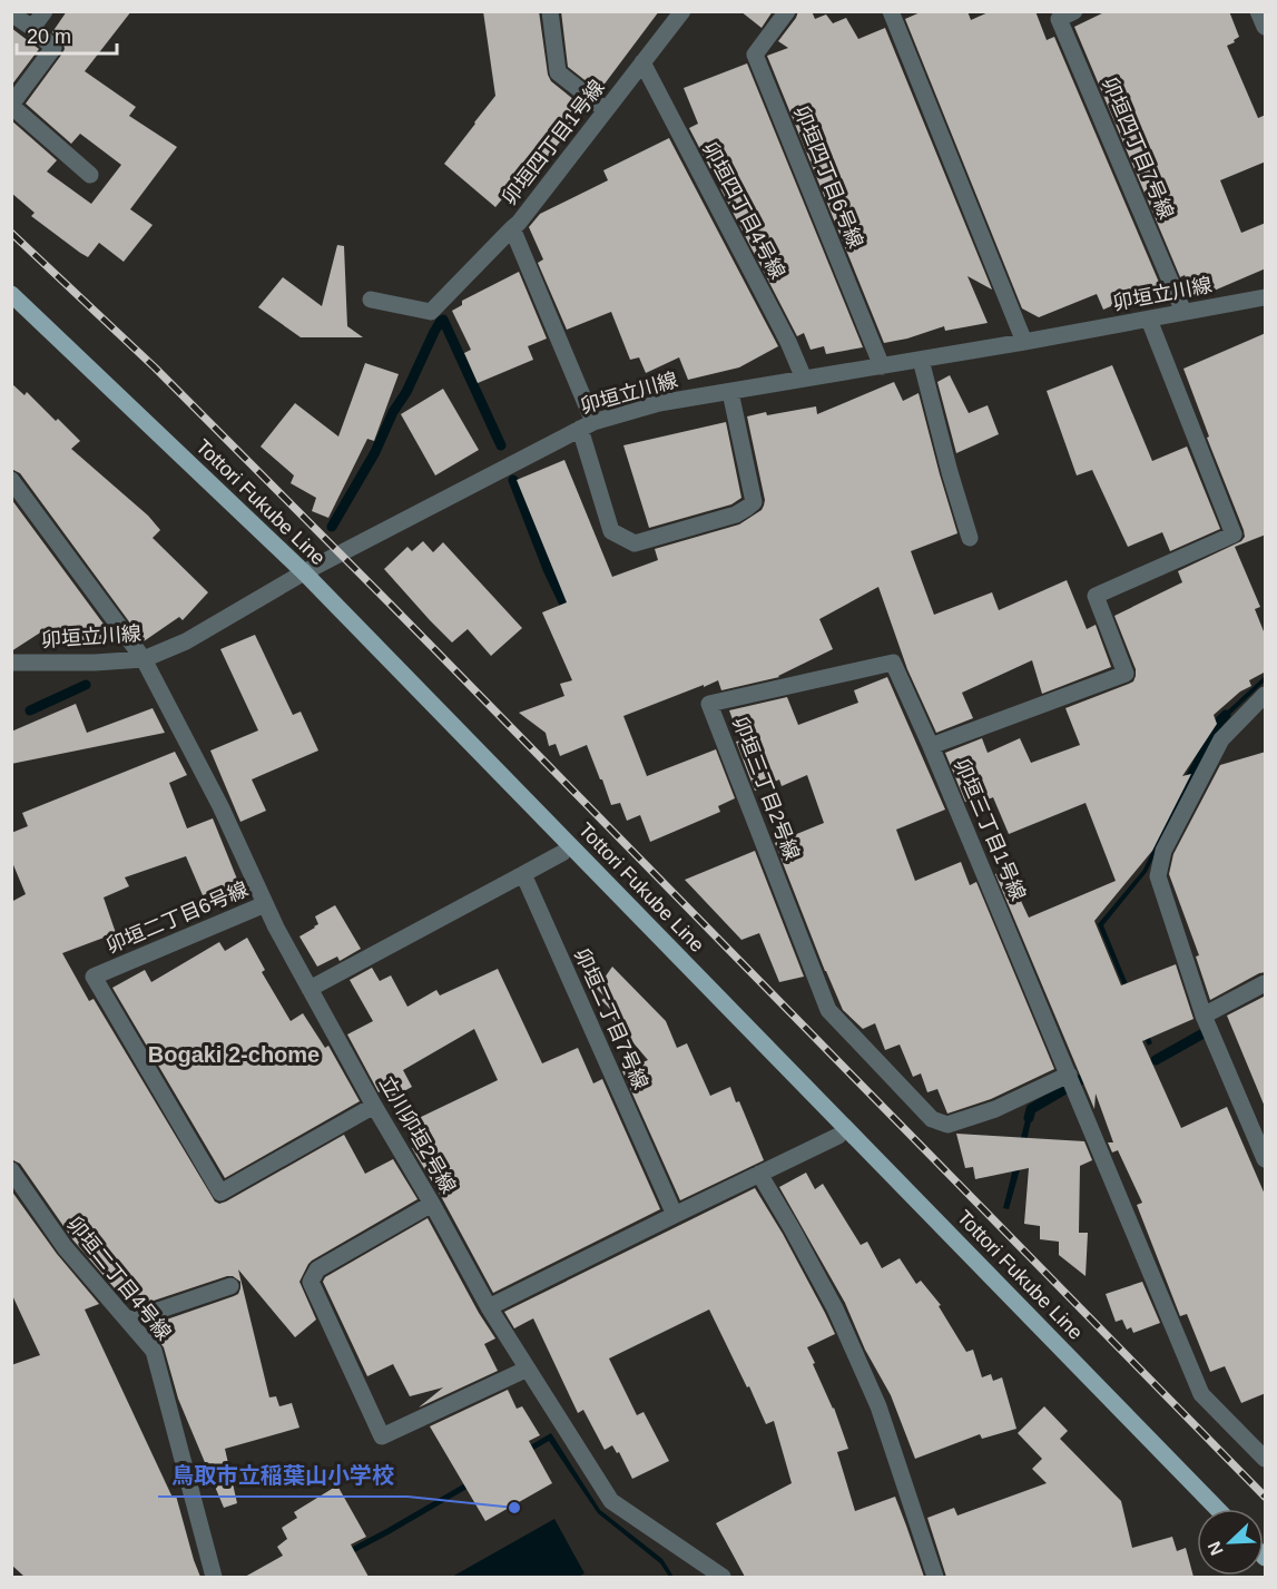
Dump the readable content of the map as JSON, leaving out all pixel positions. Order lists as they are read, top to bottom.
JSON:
{
  "streets": {
    "main road": ["Tottori Fukube Line"],
    "street": [
      "卯垣四丁目1号線",
      "卯垣四丁目7号線",
      "卯垣四丁目6号線",
      "卯垣四丁目4号線",
      "卯垣立川線",
      "卯垣三丁目2号線",
      "卯垣三丁目1号線",
      "卯垣二丁目6号線",
      "卯垣二丁目7号線",
      "立川卯垣2号線",
      "卯垣二丁目4号線"
    ]
  },
  "crossings": [
    ["卯垣四丁目1号線", "卯垣四丁目4号線"],
    ["卯垣四丁目1号線", "卯垣立川線"],
    ["卯垣四丁目7号線", "卯垣立川線"],
    ["卯垣四丁目6号線", "卯垣立川線"],
    ["卯垣四丁目4号線", "卯垣立川線"],
    ["卯垣立川線", "Tottori Fukube Line"],
    ["卯垣立川線", "卯垣三丁目1号線"],
    ["卯垣立川線", "立川卯垣2号線"],
    ["卯垣三丁目2号線", "卯垣三丁目1号線"],
    ["卯垣二丁目6号線", "立川卯垣2号線"]
  ],
  "districts": ["Bogaki 2-chome"],
  "places": ["鳥取市立稲葉山小学校"],
  "scale_bar": "20 m",
  "north": "bottom left"
}
